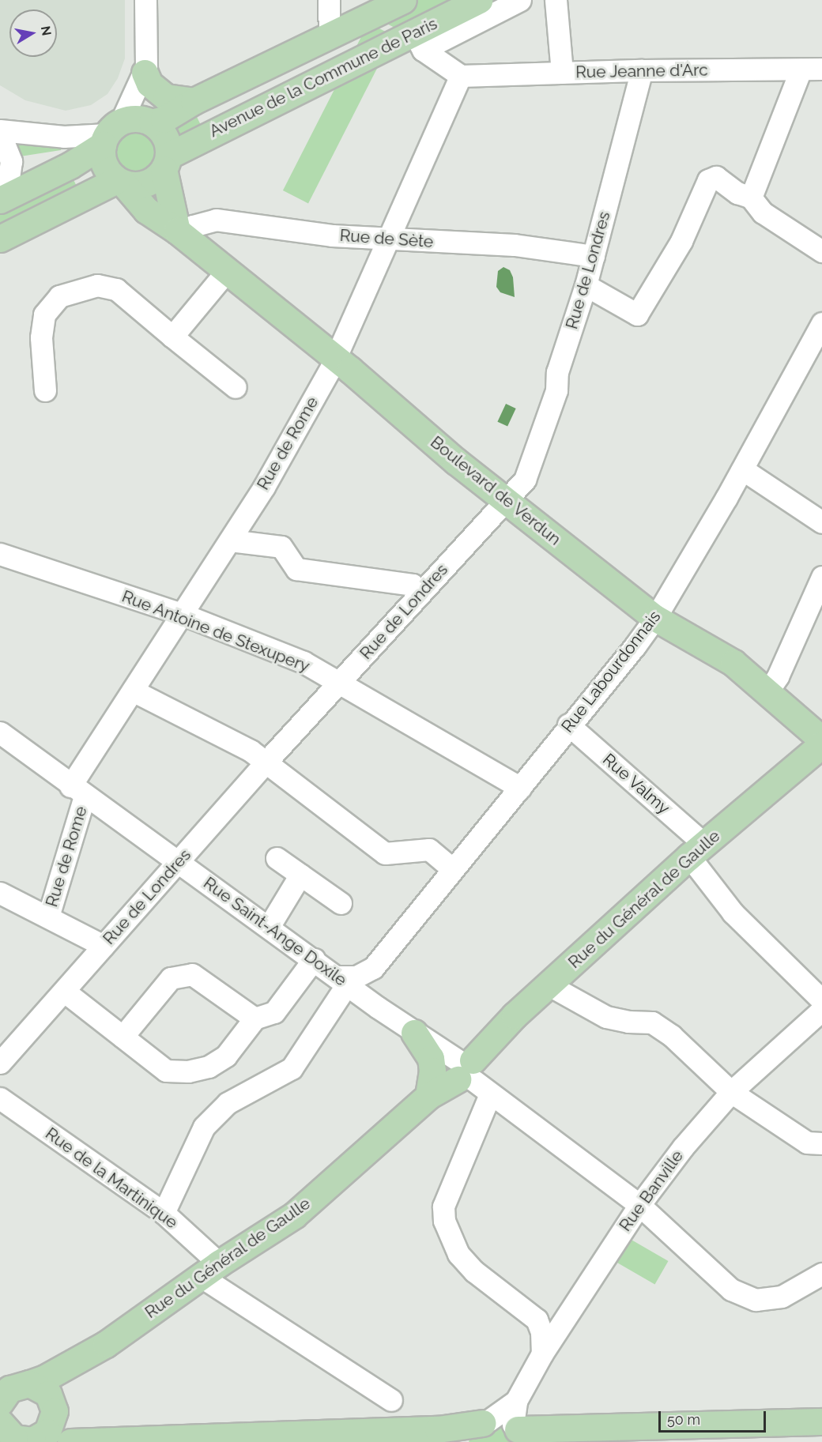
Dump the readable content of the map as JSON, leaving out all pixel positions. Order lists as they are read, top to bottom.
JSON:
{
  "streets": {
    "main road": ["Avenue de la Commune de Paris", "Boulevard de Verdun", "Rue du Général de Gaulle"],
    "street": [
      "Rue Jeanne d'Arc",
      "Rue de Sète",
      "Rue de Londres",
      "Rue de Rome",
      "Rue Antoine de Stexupery",
      "Rue Labourdonnais",
      "Rue Valmy",
      "Rue Saint-Ange Doxile",
      "Rue de la Martinique",
      "Rue Banville"
    ]
  },
  "crossings": [
    ["Rue Jeanne d'Arc", "Rue de Londres"],
    ["Rue Jeanne d'Arc", "Rue de Rome"],
    ["Avenue de la Commune de Paris", "Boulevard de Verdun"],
    ["Rue de Sète", "Rue de Londres"],
    ["Rue de Sète", "Rue de Rome"],
    ["Rue de Sète", "Boulevard de Verdun"],
    ["Rue de Londres", "Boulevard de Verdun"],
    ["Rue de Londres", "Rue Antoine de Stexupery"],
    ["Rue de Londres", "Rue Saint-Ange Doxile"],
    ["Rue de Rome", "Boulevard de Verdun"],
    ["Rue de Rome", "Rue Antoine de Stexupery"],
    ["Rue de Rome", "Rue Saint-Ange Doxile"],
    ["Boulevard de Verdun", "Rue Labourdonnais"],
    ["Rue Antoine de Stexupery", "Rue Labourdonnais"],
    ["Rue Labourdonnais", "Rue Valmy"],
    ["Rue Valmy", "Rue du Général de Gaulle"],
    ["Rue du Général de Gaulle", "Rue Saint-Ange Doxile"],
    ["Rue du Général de Gaulle", "Rue de la Martinique"],
    ["Rue Saint-Ange Doxile", "Rue Banville"]
  ],
  "scale_bar": "50 m",
  "north": "right"
}
